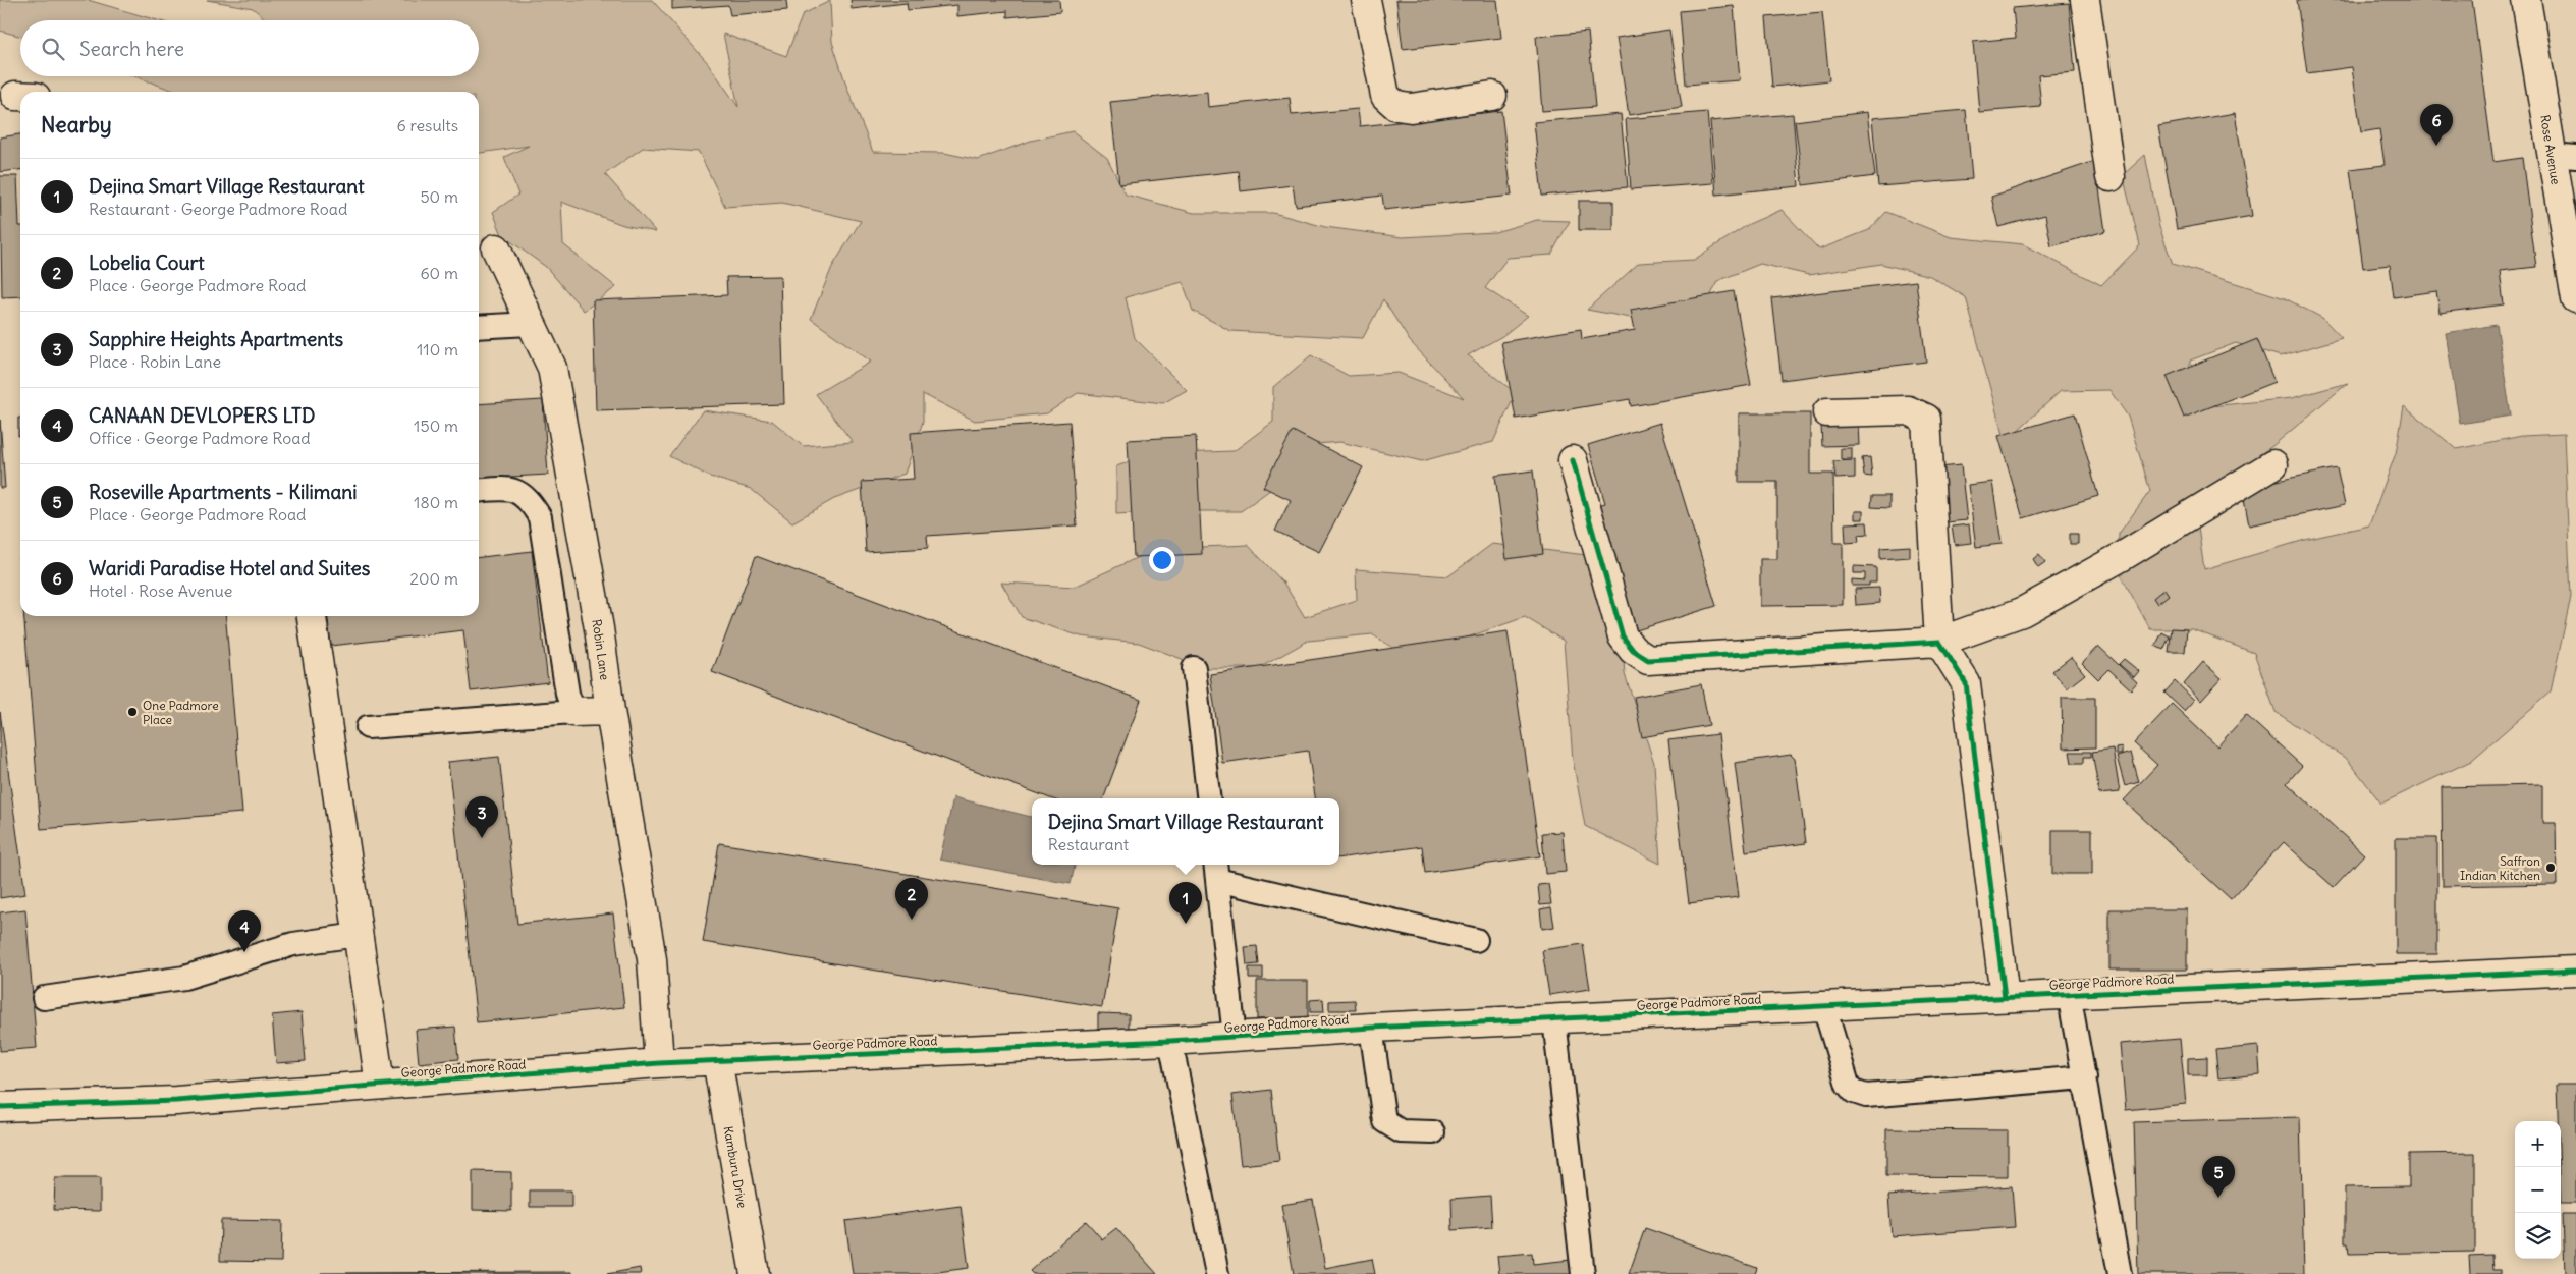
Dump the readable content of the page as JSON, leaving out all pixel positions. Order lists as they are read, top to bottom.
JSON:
{
  "streets": {
    "street": [
      "Rose Avenue",
      "Robin Lane",
      "George Padmore Road",
      "Kamburu Drive"
    ]
  },
  "crossings": [
    ["Robin Lane", "George Padmore Road"],
    ["George Padmore Road", "Kamburu Drive"]
  ],
  "places": ["One Padmore Place", "Saffron Indian Kitchen"],
  "page": {
    "search": "Search here",
    "heading": ["Nearby", "6 results"],
    "pins": [
      "6",
      "3",
      "2",
      "1",
      "4",
      "5"
    ],
    "list": [
      {
        "mark": "1",
        "name": "Dejina Smart Village Restaurant",
        "note": "Restaurant · George Padmore Road",
        "value": "50 m"
      },
      {
        "mark": "2",
        "name": "Lobelia Court",
        "note": "Place · George Padmore Road",
        "value": "60 m"
      },
      {
        "mark": "3",
        "name": "Sapphire Heights Apartments",
        "note": "Place · Robin Lane",
        "value": "110 m"
      },
      {
        "mark": "4",
        "name": "CANAAN DEVLOPERS LTD",
        "note": "Office · George Padmore Road",
        "value": "150 m"
      },
      {
        "mark": "5",
        "name": "Roseville Apartments - Kilimani",
        "note": "Place · George Padmore Road",
        "value": "180 m"
      },
      {
        "mark": "6",
        "name": "Waridi Paradise Hotel and Suites",
        "note": "Hotel · Rose Avenue",
        "value": "200 m"
      }
    ],
    "popup": ["Dejina Smart Village Restaurant", "Restaurant"],
    "map_buttons": ["+", "−"]
  }
}
